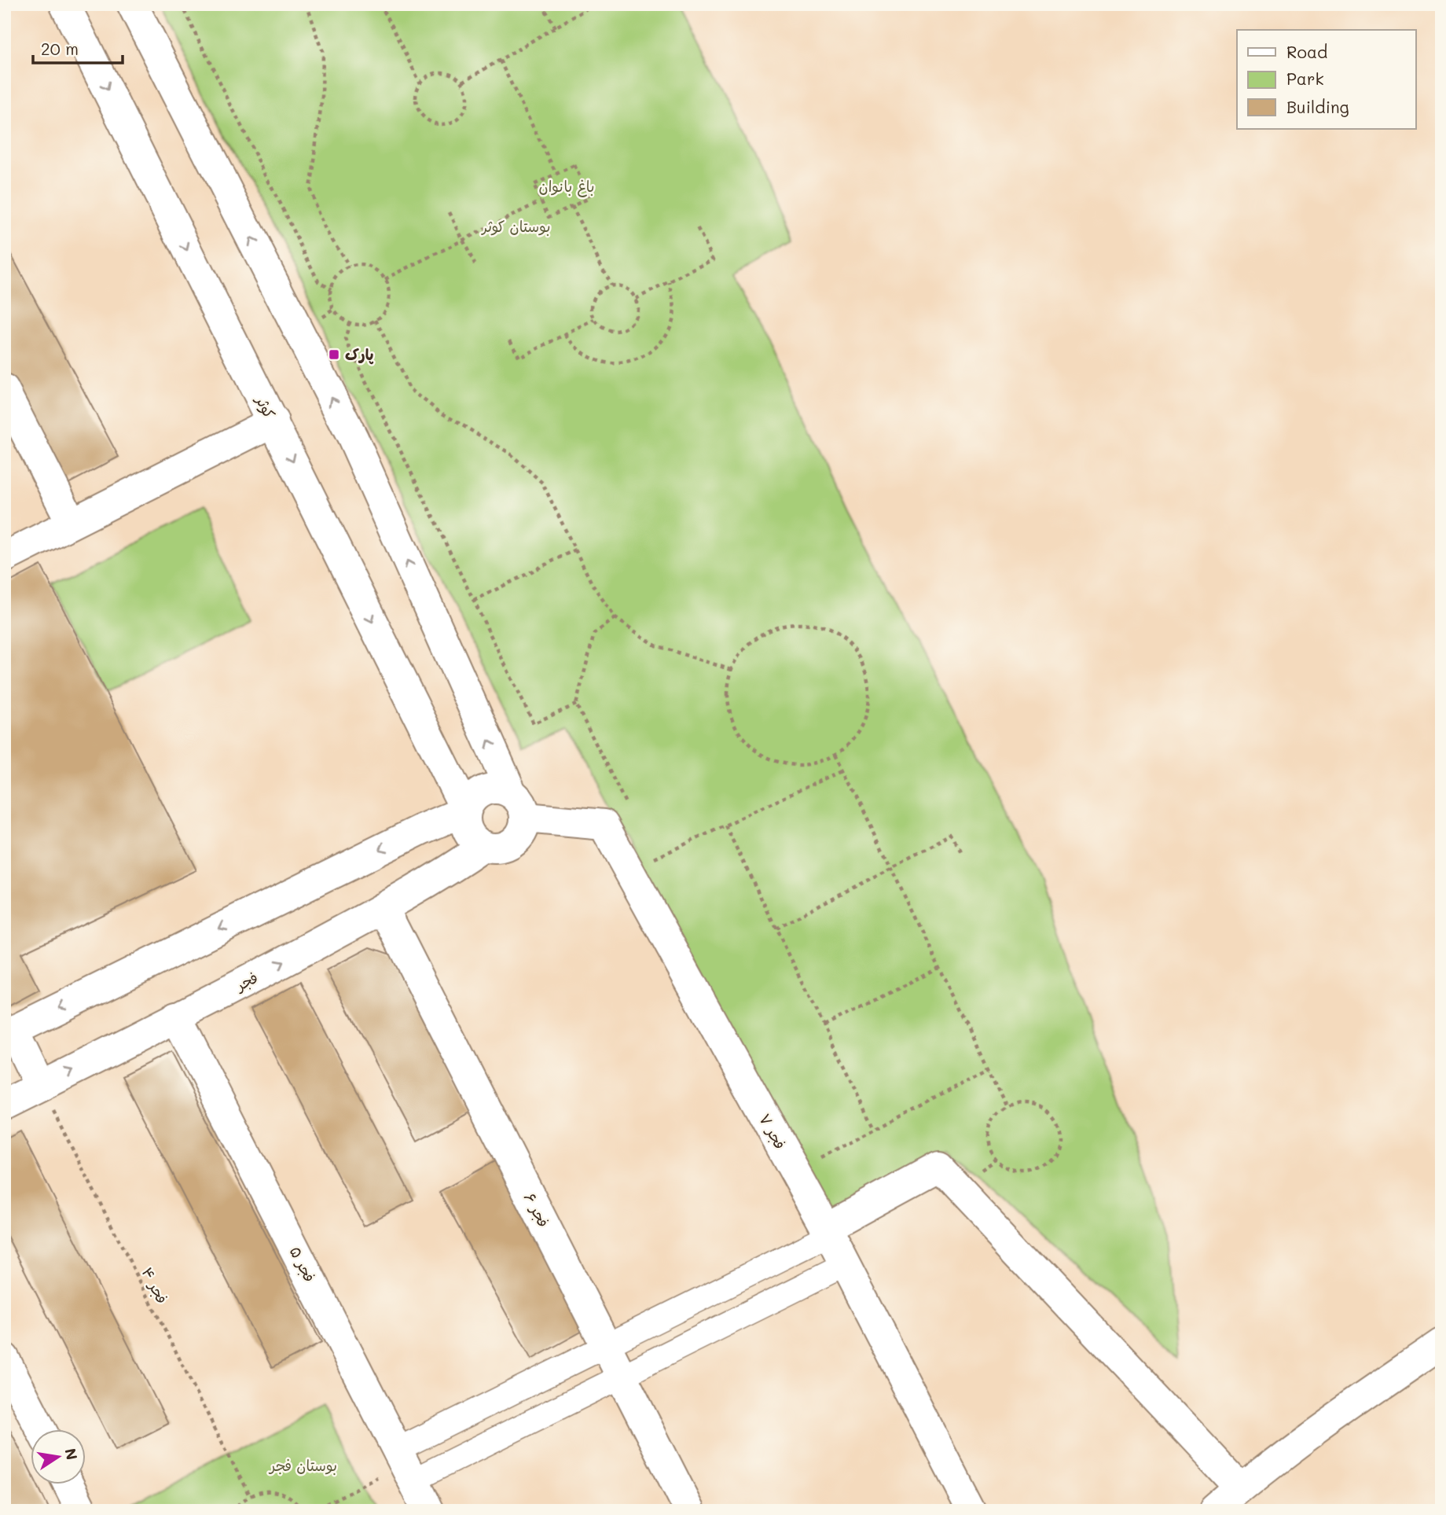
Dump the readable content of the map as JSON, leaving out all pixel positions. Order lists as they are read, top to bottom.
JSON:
{
  "streets": {
    "street": [
      "کوثر",
      "فجر",
      "فجر ۷",
      "فجر ۶",
      "فجر ۵"
    ],
    "path": ["فجر ۴"]
  },
  "crossings": [
    ["کوثر", "فجر"],
    ["کوثر", "فجر ۷"],
    ["فجر", "فجر ۷"],
    ["فجر", "فجر ۶"],
    ["فجر", "فجر ۵"],
    ["فجر", "فجر ۴"]
  ],
  "parks": ["باغ بانوان", "بوستان کوثر", "بوستان فجر"],
  "places": {
    "transit": ["پارک"]
  },
  "legend": ["Road", "Park", "Building"],
  "scale_bar": "20 m",
  "north": "right"
}
